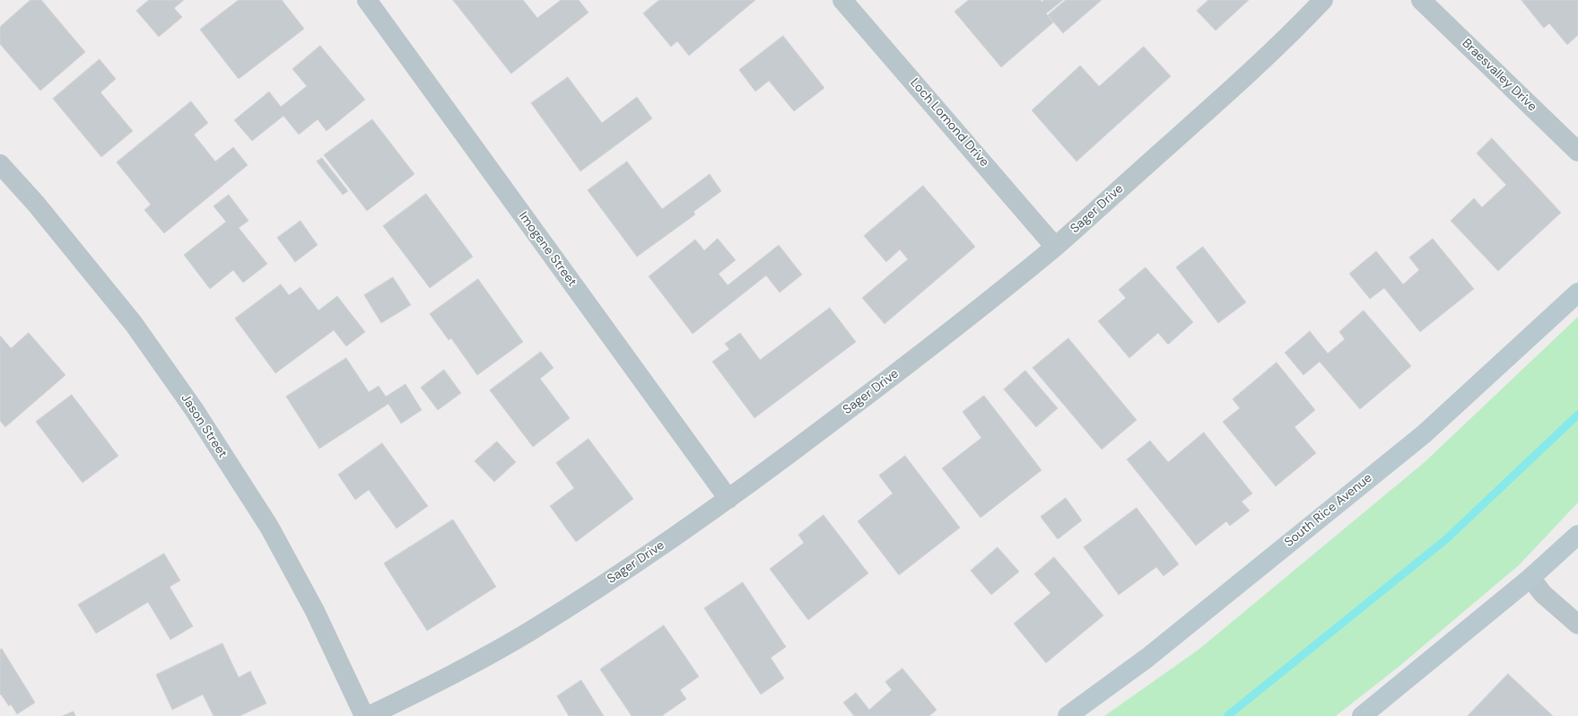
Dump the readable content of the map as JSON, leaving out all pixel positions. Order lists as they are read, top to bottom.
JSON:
{
  "streets": {
    "main road": ["South Rice Avenue"],
    "street": [
      "Braesvalley Drive",
      "Loch Lomond Drive",
      "Sager Drive",
      "Imogene Street",
      "Jason Street"
    ]
  },
  "crossings": [
    ["Loch Lomond Drive", "Sager Drive"],
    ["Sager Drive", "Imogene Street"]
  ]
}
